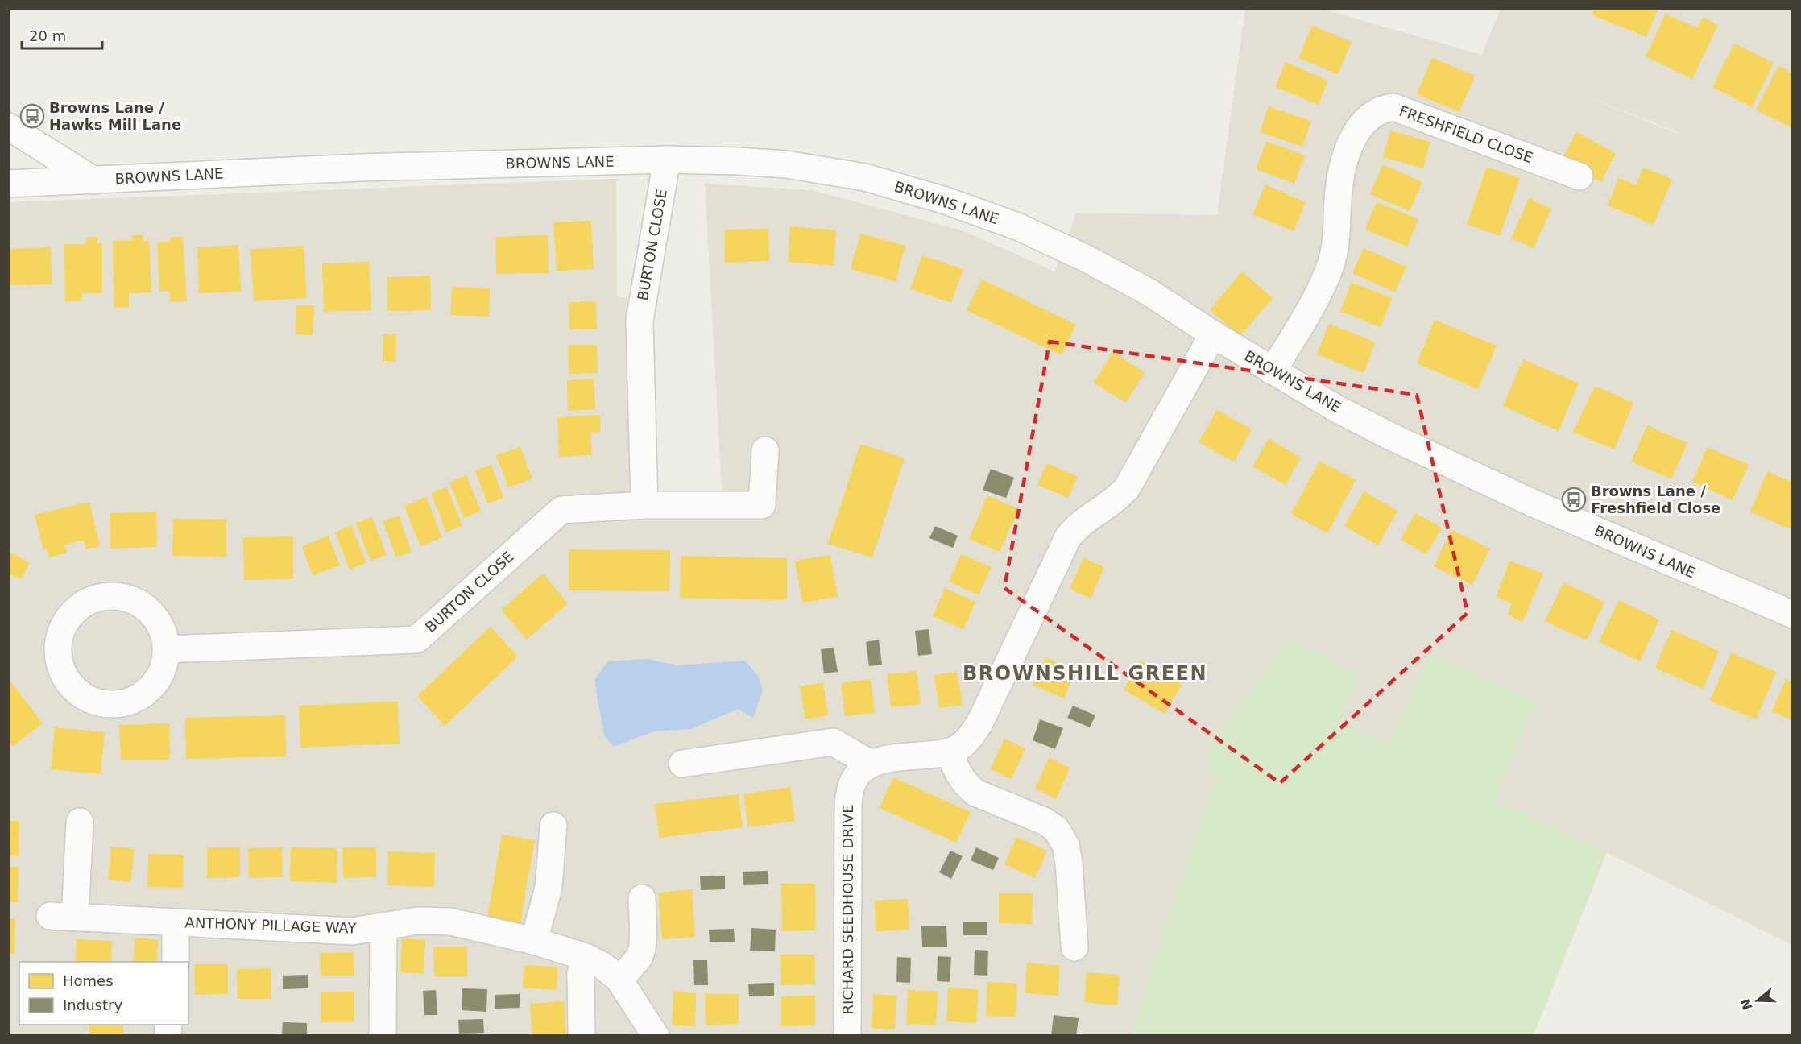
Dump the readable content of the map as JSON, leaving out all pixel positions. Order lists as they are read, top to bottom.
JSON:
{
  "streets": {
    "street": [
      "FRESHFIELD CLOSE",
      "BROWNS LANE",
      "BURTON CLOSE",
      "RICHARD SEEDHOUSE DRIVE",
      "ANTHONY PILLAGE WAY"
    ]
  },
  "crossings": [
    ["FRESHFIELD CLOSE", "BROWNS LANE"],
    ["BROWNS LANE", "BURTON CLOSE"]
  ],
  "districts": ["BROWNSHILL GREEN"],
  "places": {
    "bus stop": ["Browns Lane / Hawks Mill Lane", "Browns Lane / Freshfield Close"]
  },
  "legend": ["Homes", "Industry"],
  "scale_bar": "20 m",
  "north": "left"
}
